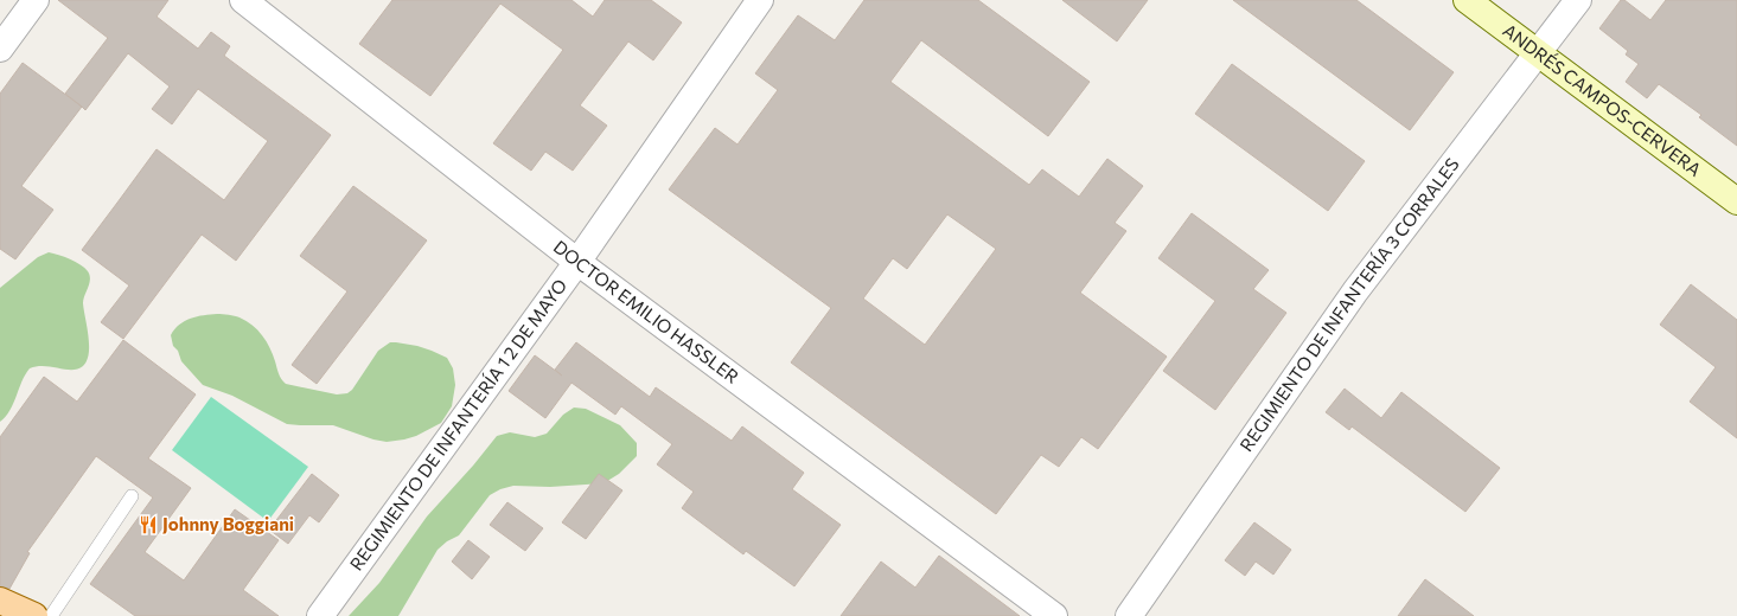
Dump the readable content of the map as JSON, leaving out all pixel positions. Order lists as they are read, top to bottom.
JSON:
{
  "streets": {
    "street": [
      "ANDRÉS CAMPOS-CERVERA",
      "REGIMIENTO DE INFANTERÍA 3 CORRALES",
      "DOCTOR EMILIO HASSLER",
      "REGIMIENTO DE INFANTERÍA 1 2 DE MAYO"
    ]
  },
  "crossings": [
    ["ANDRÉS CAMPOS-CERVERA", "REGIMIENTO DE INFANTERÍA 3 CORRALES"],
    ["DOCTOR EMILIO HASSLER", "REGIMIENTO DE INFANTERÍA 1 2 DE MAYO"]
  ],
  "places": {
    "restaurant": ["Johnny Boggiani"]
  }
}
